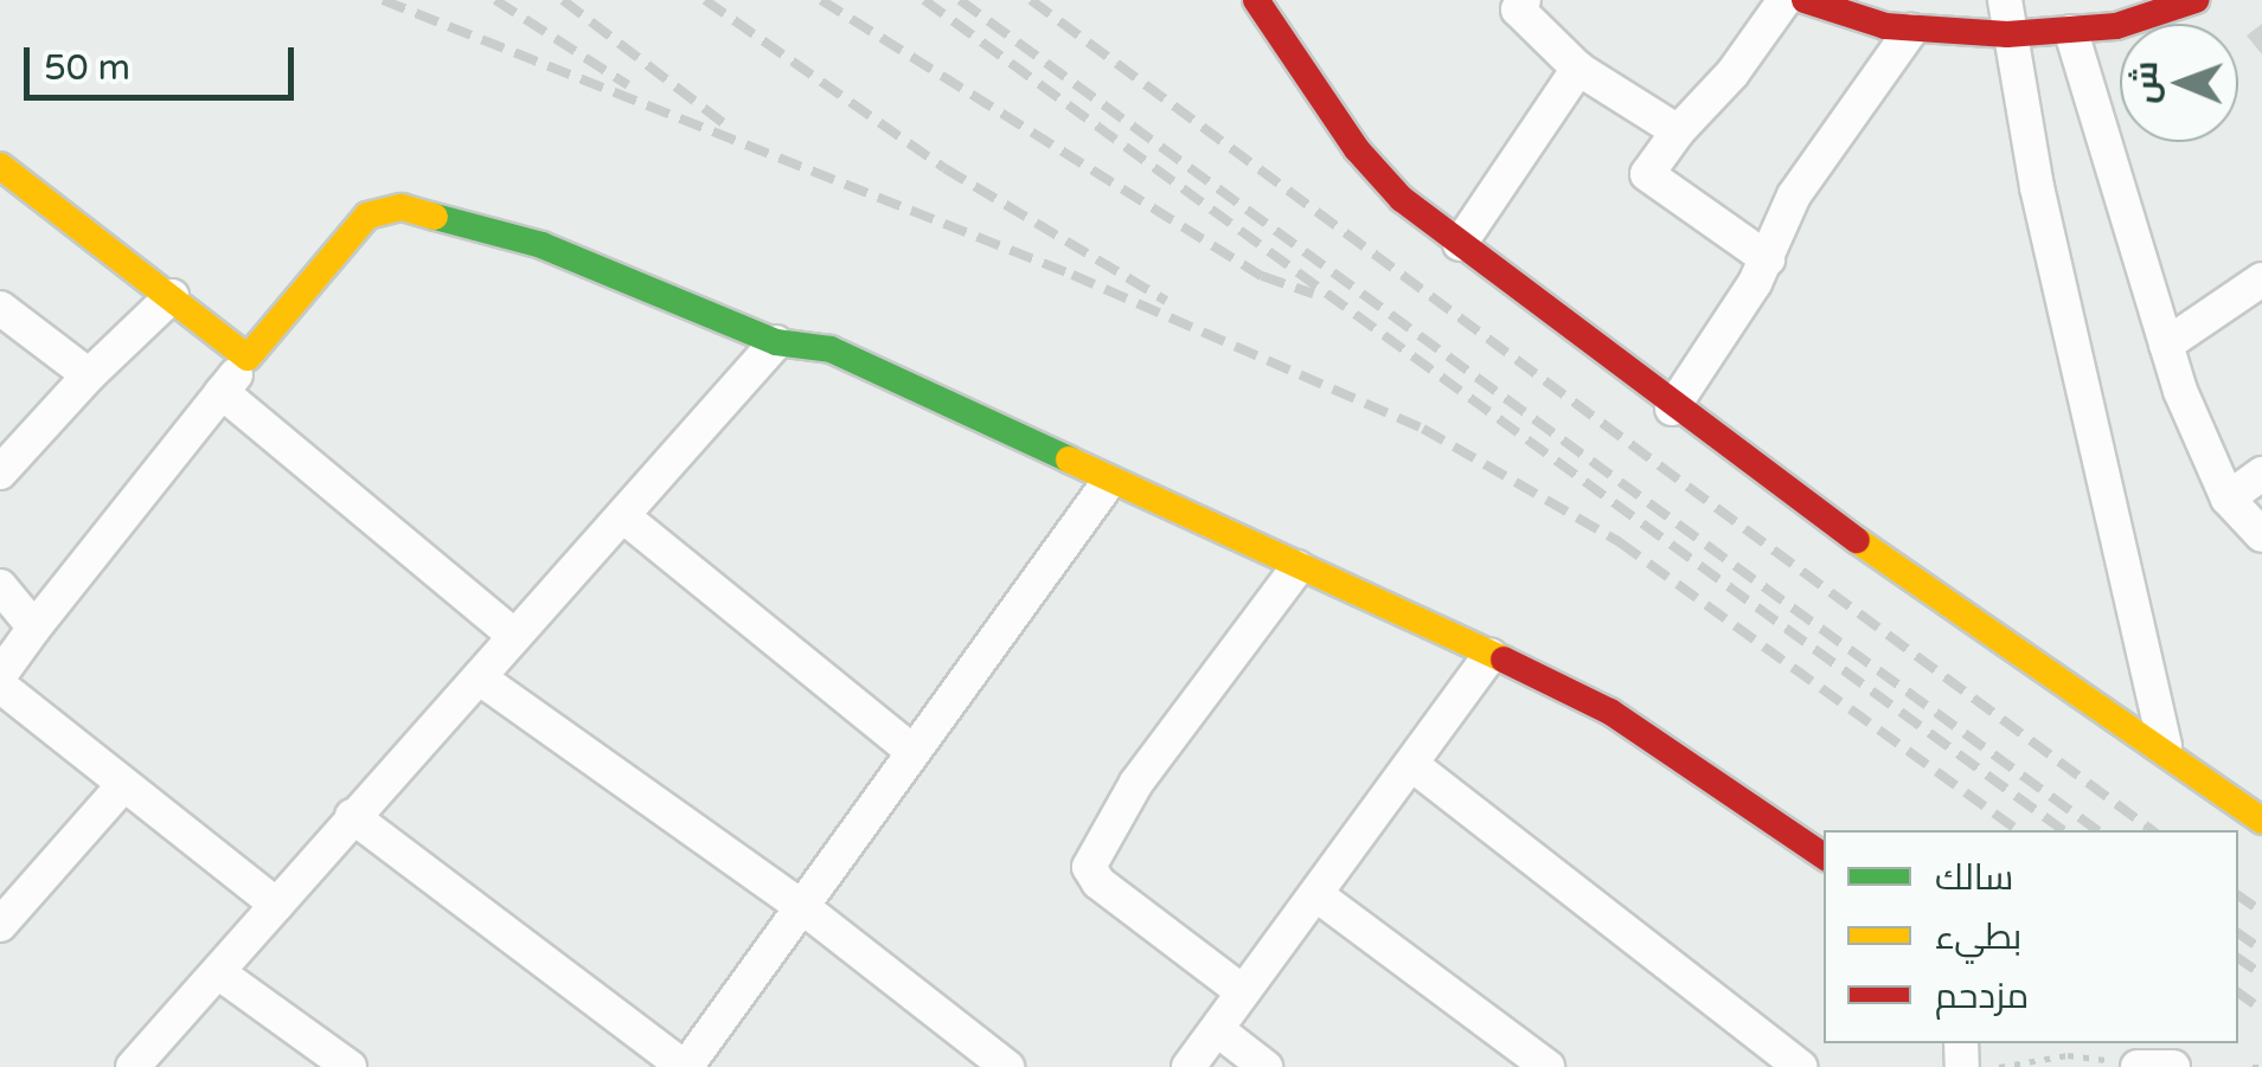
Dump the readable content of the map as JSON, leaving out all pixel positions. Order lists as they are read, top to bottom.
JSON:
{
  "legend": ["سالك", "بطيء", "مزدحم"],
  "scale_bar": "50 m",
  "north": "left"
}
